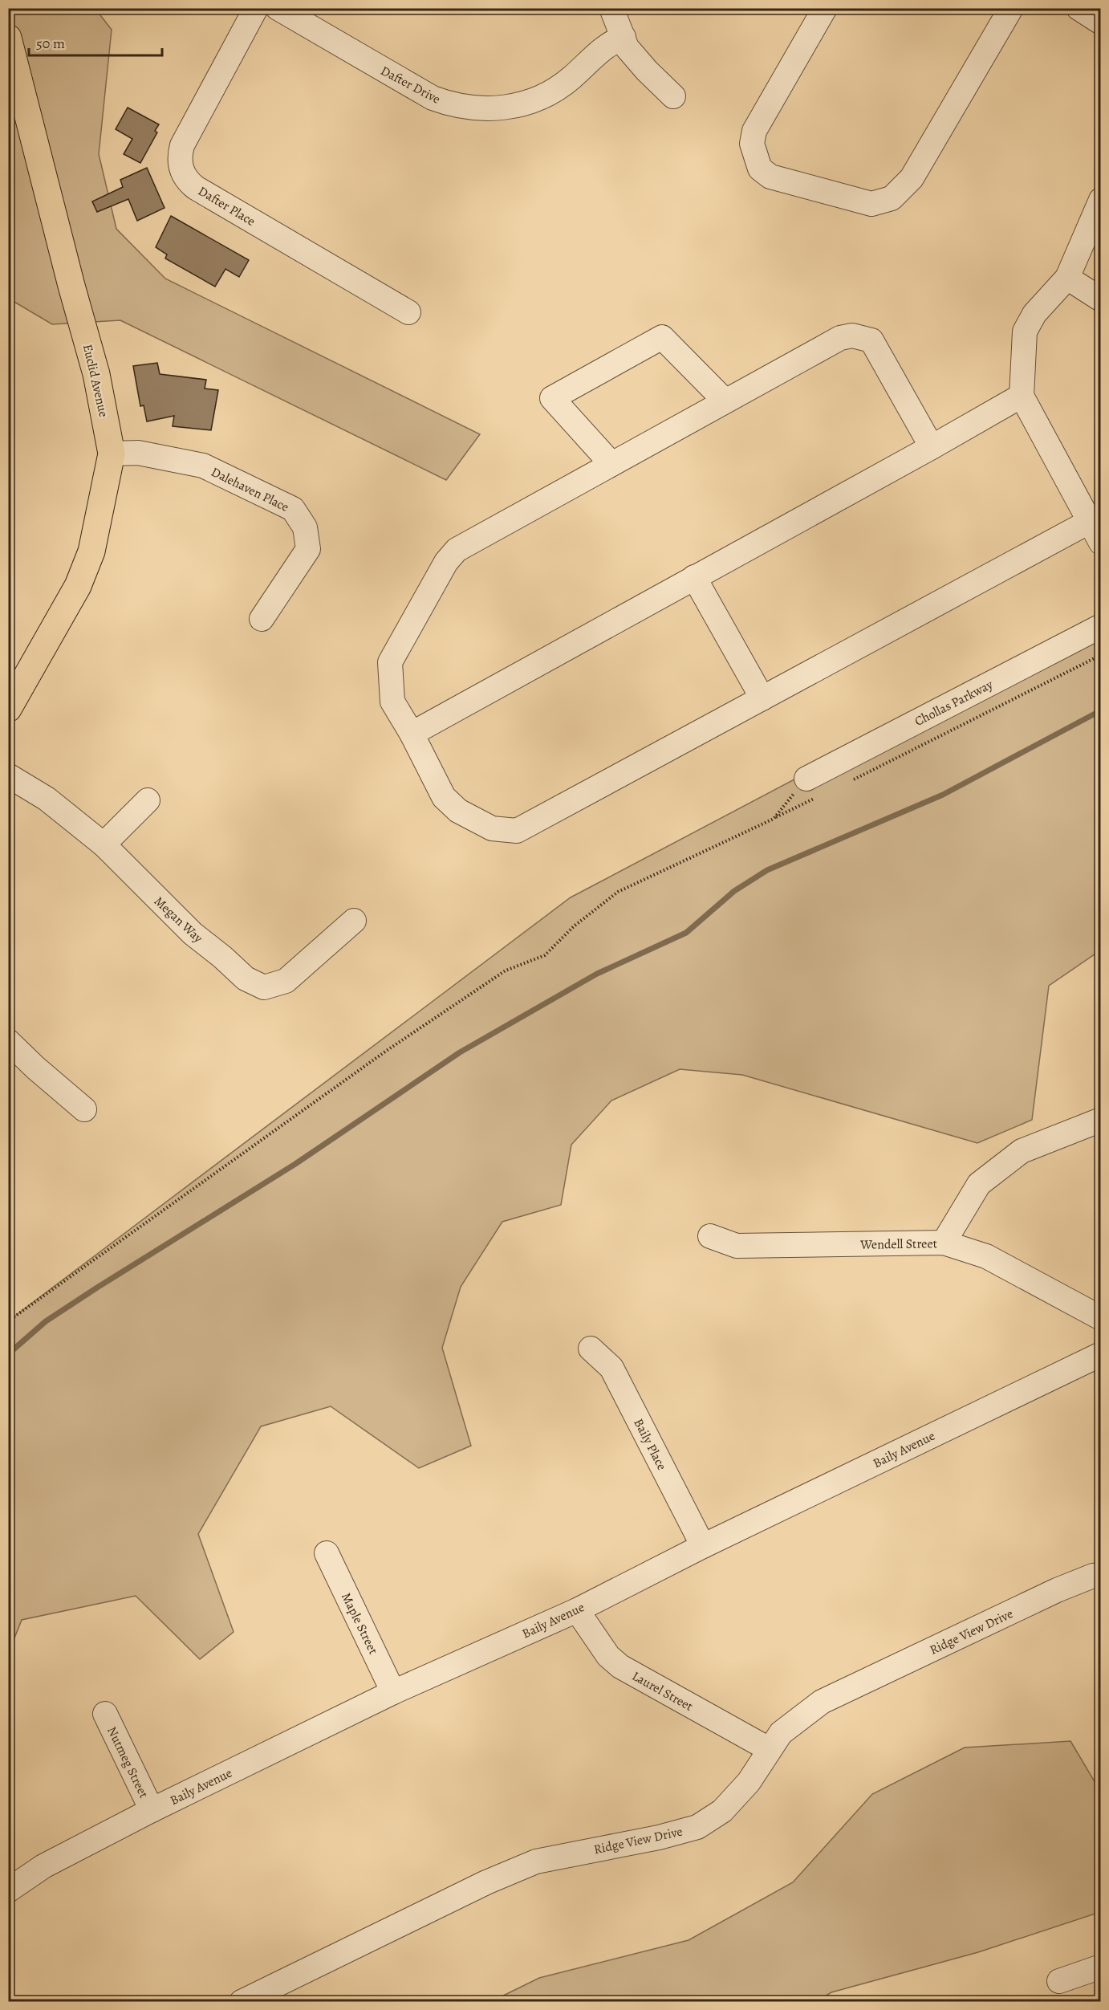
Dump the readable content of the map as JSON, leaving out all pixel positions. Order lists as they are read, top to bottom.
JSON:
{
  "streets": {
    "main road": ["Euclid Avenue"],
    "street": [
      "Dafter Drive",
      "Dafter Place",
      "Dalehaven Place",
      "Chollas Parkway",
      "Megan Way",
      "Wendell Street",
      "Baily Place",
      "Baily Avenue",
      "Maple Street",
      "Ridge View Drive",
      "Laurel Street",
      "Nutmeg Street"
    ]
  },
  "crossings": [
    ["Euclid Avenue", "Dalehaven Place"],
    ["Baily Place", "Baily Avenue"],
    ["Baily Avenue", "Maple Street"],
    ["Baily Avenue", "Laurel Street"],
    ["Baily Avenue", "Nutmeg Street"],
    ["Ridge View Drive", "Laurel Street"]
  ],
  "scale_bar": "50 m"
}
